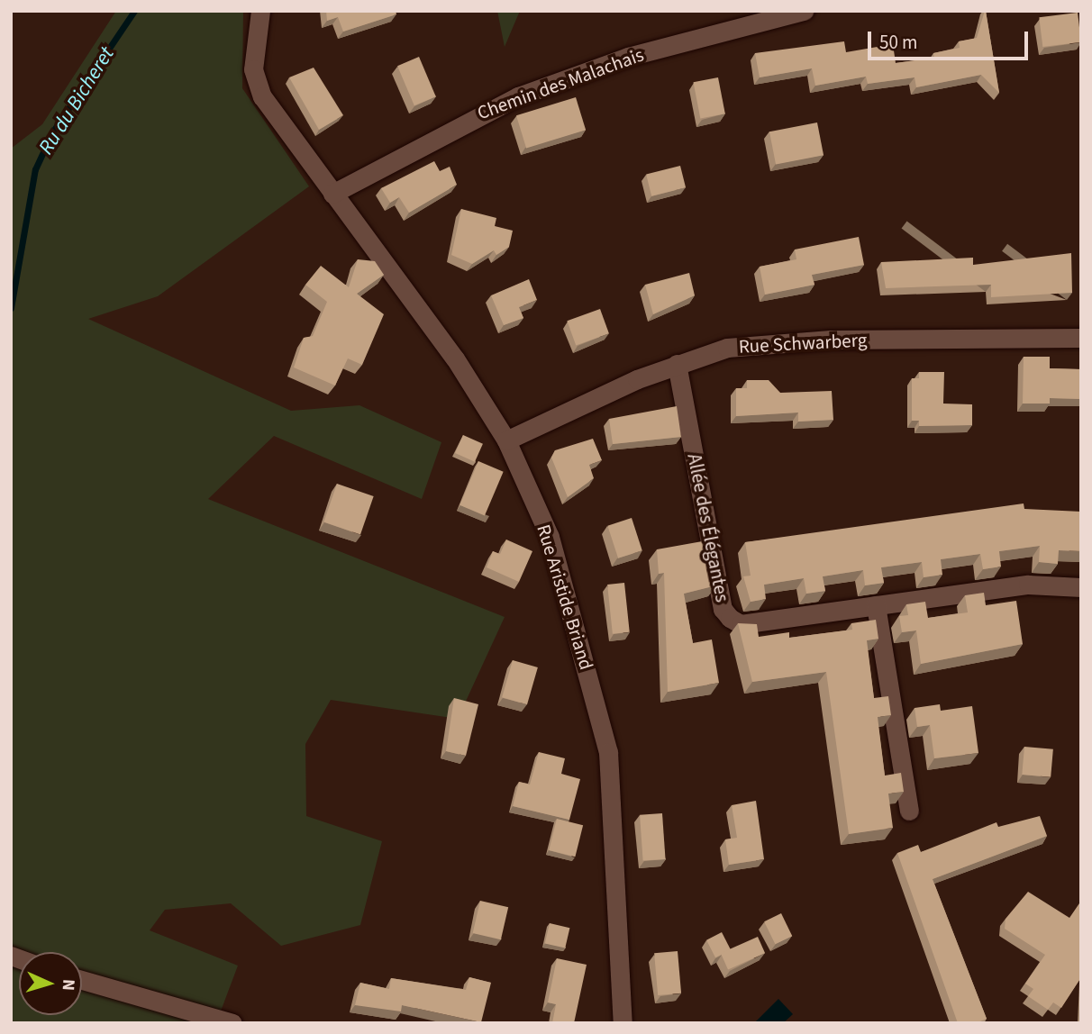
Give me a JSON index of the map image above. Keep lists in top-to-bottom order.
{
  "streets": {
    "street": [
      "Chemin des Malachais",
      "Rue Schwarberg",
      "Allée des Élégantes",
      "Rue Aristide Briand"
    ]
  },
  "crossings": [
    ["Chemin des Malachais", "Rue Aristide Briand"],
    ["Rue Schwarberg", "Allée des Élégantes"],
    ["Rue Schwarberg", "Rue Aristide Briand"]
  ],
  "water": ["Ru du Bicheret"],
  "scale_bar": "50 m",
  "north": "right"
}
